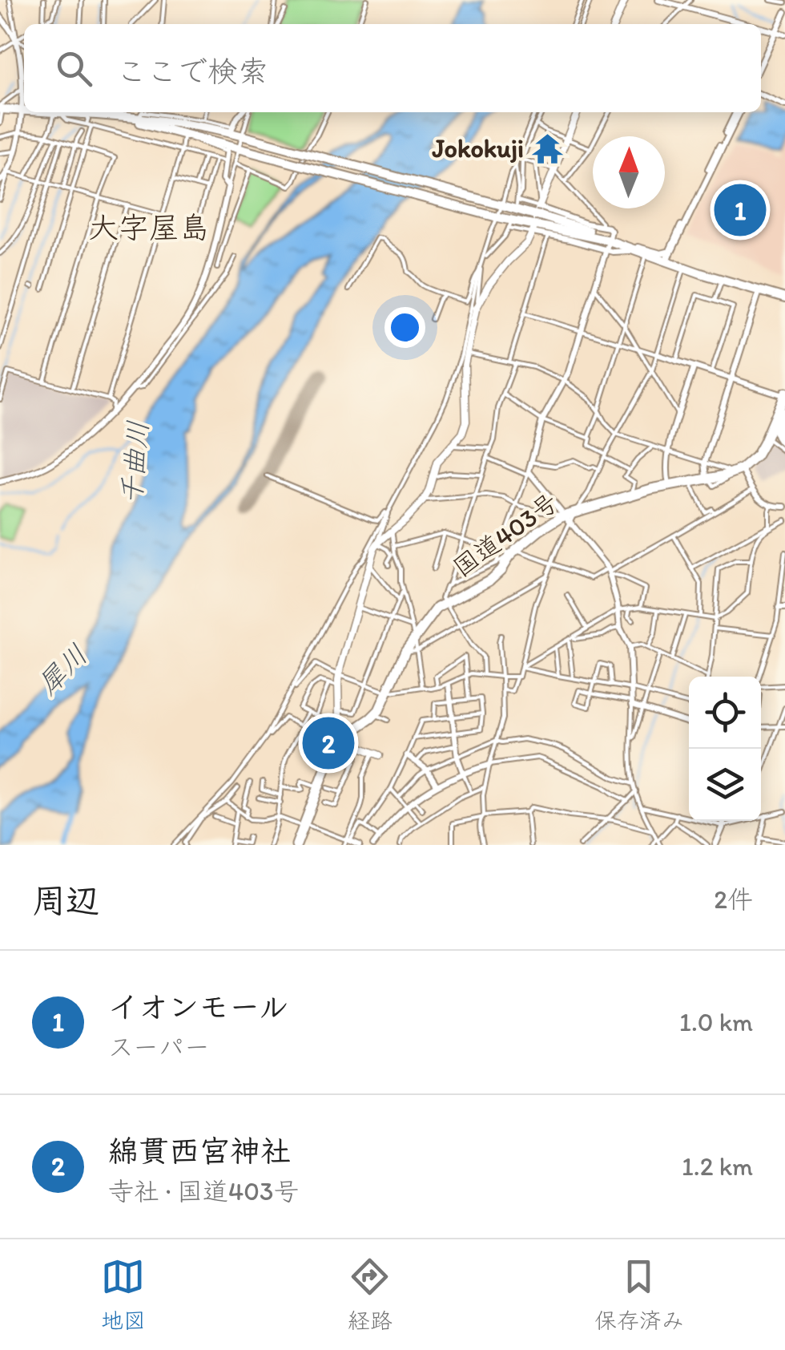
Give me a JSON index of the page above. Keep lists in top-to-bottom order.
{
  "streets": {
    "highway": ["国道403号"]
  },
  "districts": ["大字屋島"],
  "water": ["千曲川", "犀川"],
  "places": {
    "temple": ["Jokokuji"]
  },
  "north": "top",
  "page": {
    "search": "ここで検索",
    "pins": ["1", "2"],
    "heading": ["周辺", "2件"],
    "list": [
      {
        "mark": "1",
        "name": "イオンモール",
        "note": "スーパー",
        "value": "1.0 km"
      },
      {
        "mark": "2",
        "name": "綿貫西宮神社",
        "note": "寺社 · 国道403号",
        "value": "1.2 km"
      }
    ],
    "nav": ["地図", "経路", "保存済み"]
  }
}
